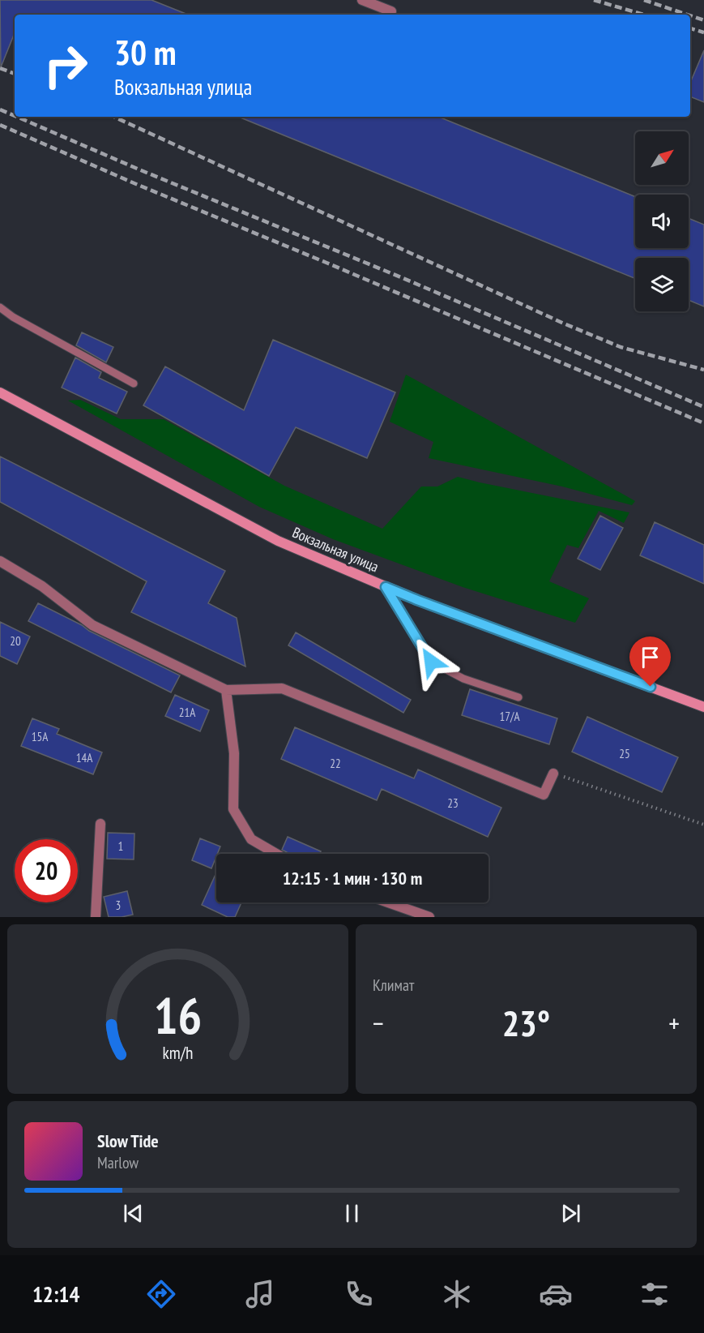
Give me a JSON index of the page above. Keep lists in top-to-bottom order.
{
  "streets": {
    "street": ["Вокзальная улица"]
  },
  "house_numbers": [
    "20",
    "21А",
    "17/А",
    "15А",
    "25",
    "14А",
    "22",
    "23",
    "1",
    "3"
  ],
  "north": "top right",
  "page": {
    "turn": ["30 m", "Вокзальная улица"],
    "limit": "20",
    "trip": "12:15 · 1 мин · 130 m",
    "tile": "Климат",
    "heat": ["−", "23°", "+"],
    "song": ["Slow Tide", "Marlow"],
    "tabs": "12:14",
    "gauge": ["16", "km/h"]
  }
}
